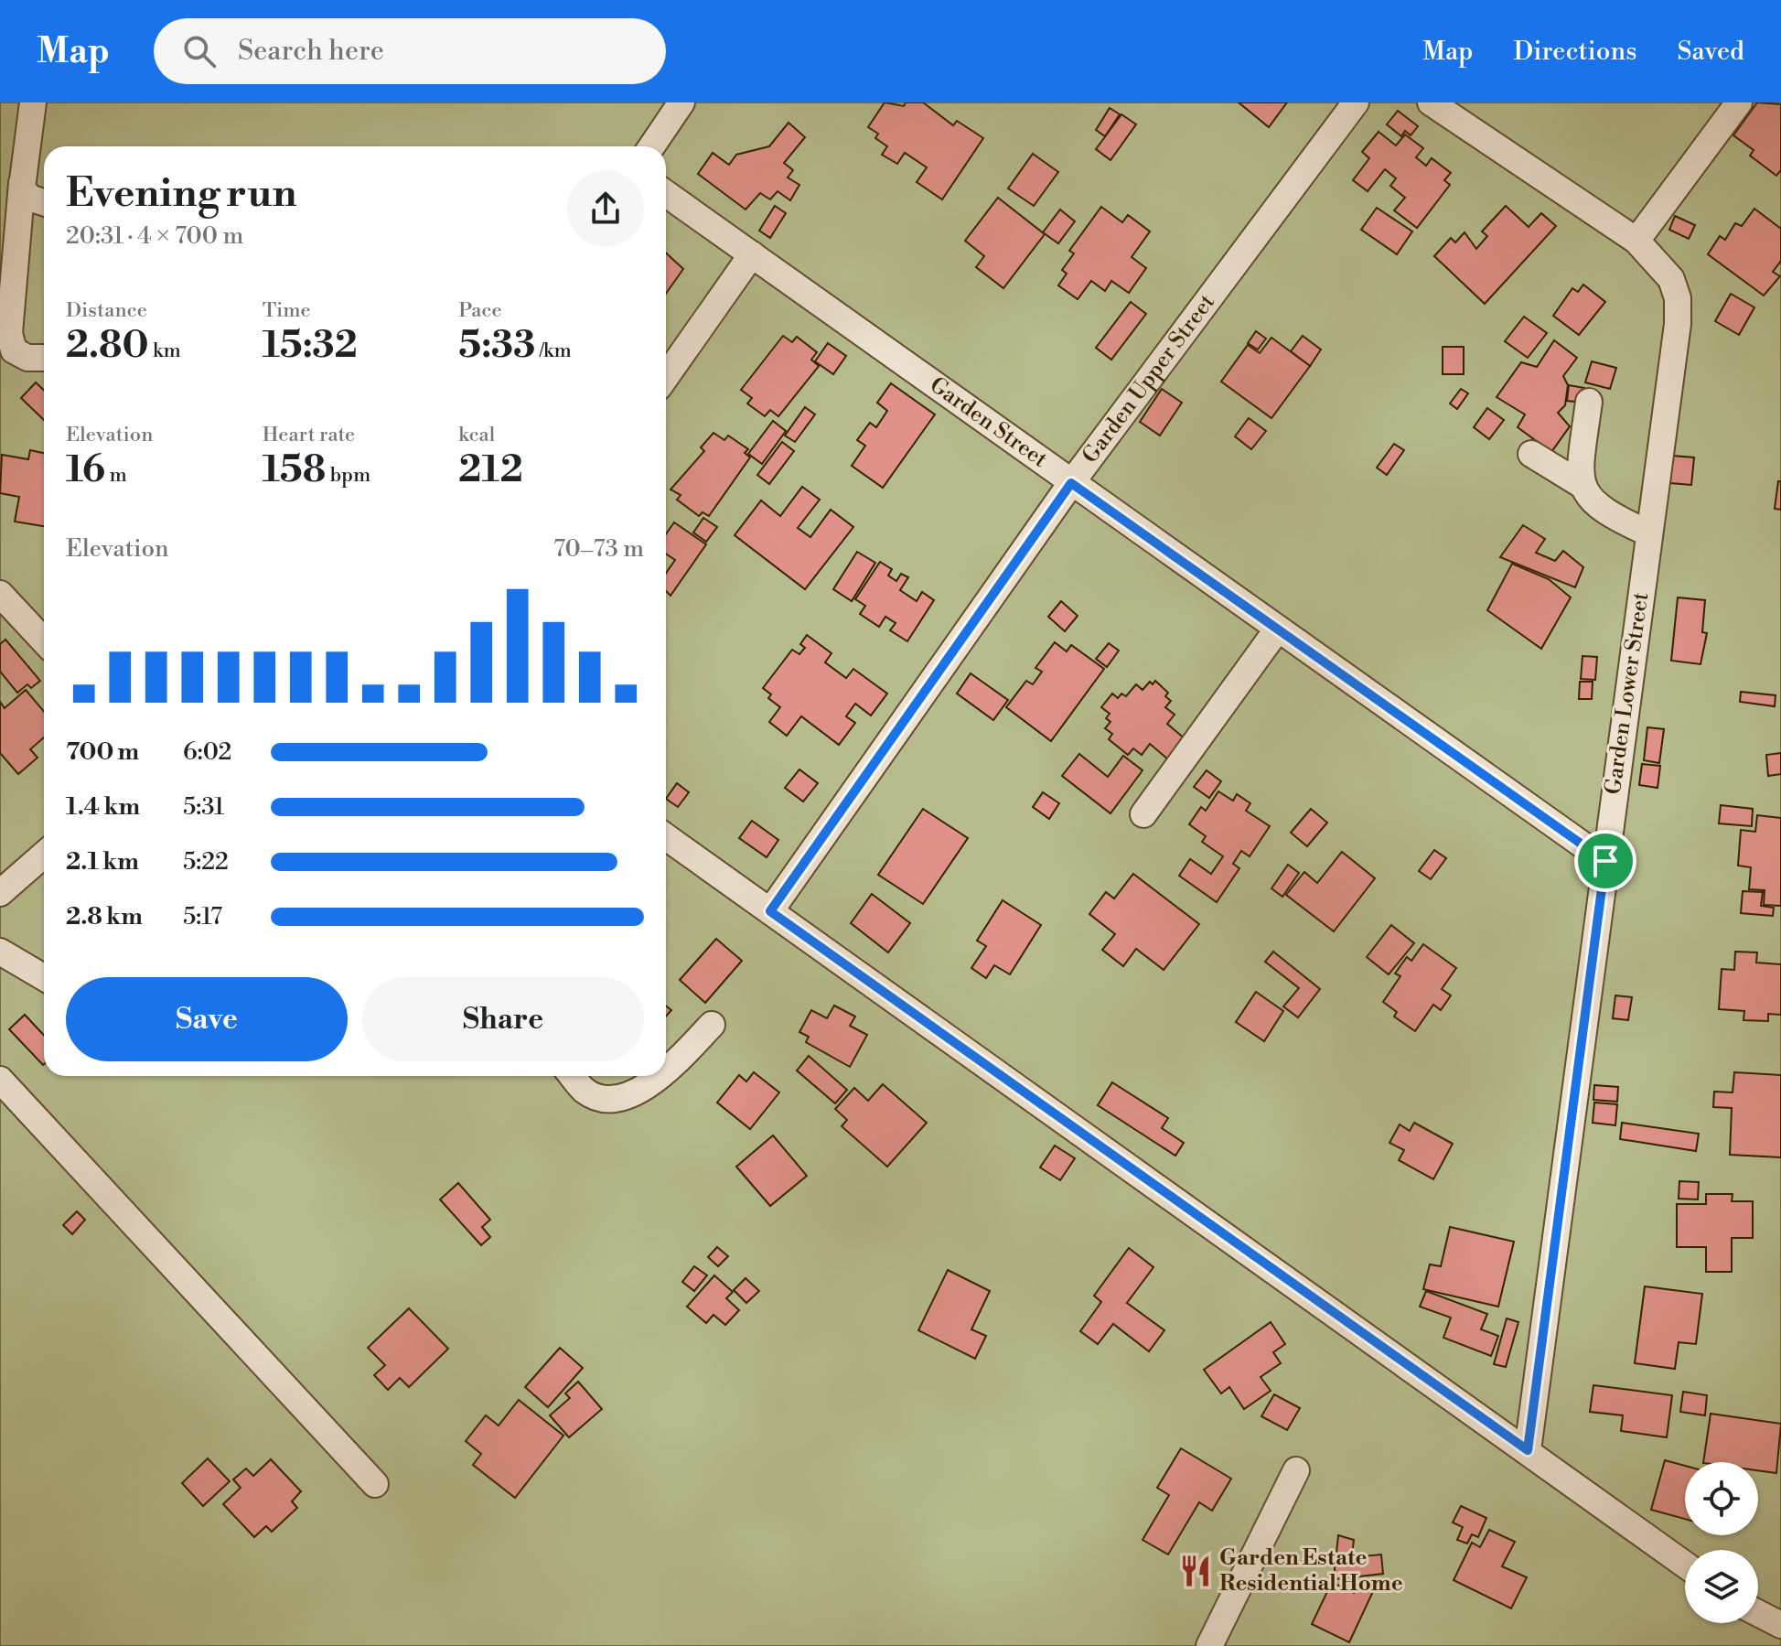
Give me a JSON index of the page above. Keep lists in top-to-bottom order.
{
  "streets": {
    "street": ["Garden Upper Street", "Garden Street", "Garden Lower Street"]
  },
  "crossings": [
    ["Garden Upper Street", "Garden Street"],
    ["Garden Street", "Garden Lower Street"]
  ],
  "places": {
    "restaurant": ["Garden Estate Residential Home"]
  },
  "page": {
    "header": "Map",
    "search": "Search here",
    "nav": ["Map", "Directions", "Saved"],
    "heading": ["Evening run", "20:31 · 4 × 700 m"],
    "stats": [
      ["Distance", "2.80 km"],
      ["Time", "15:32"],
      ["Pace", "5:33 /km"],
      ["Elevation", "16 m"],
      ["Heart rate", "158 bpm"],
      ["kcal", "212"]
    ],
    "chart": ["Elevation", "70–73 m"],
    "list": [
      {
        "name": "700 m",
        "note": "6:02"
      },
      {
        "name": "1.4 km",
        "note": "5:31"
      },
      {
        "name": "2.1 km",
        "note": "5:22"
      },
      {
        "name": "2.8 km",
        "note": "5:17"
      }
    ],
    "buttons": ["Save", "Share"]
  }
}
